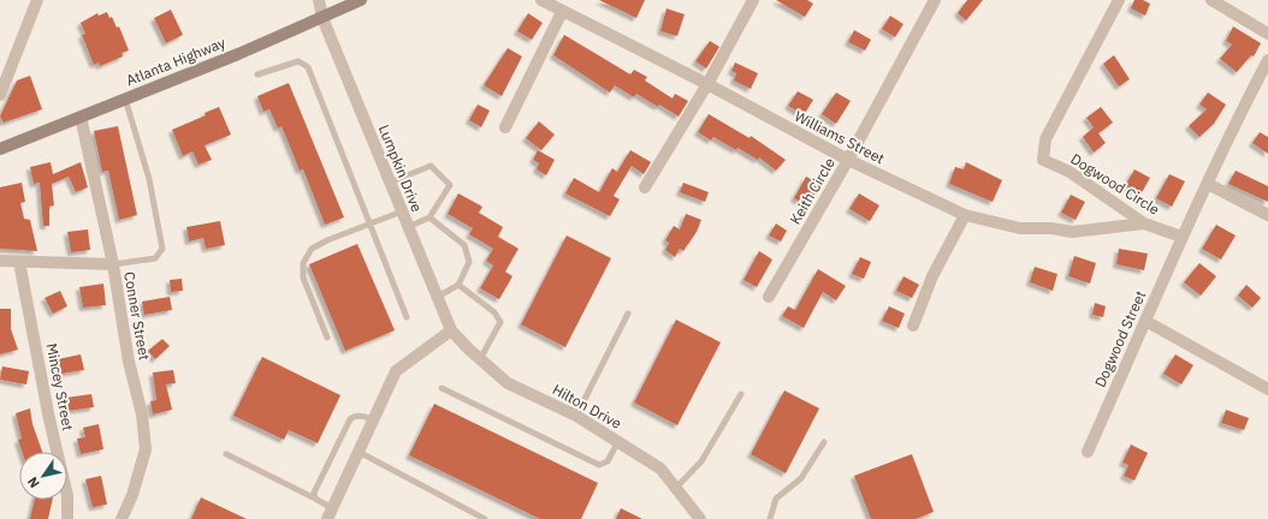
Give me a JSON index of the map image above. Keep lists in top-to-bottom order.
{
  "streets": {
    "main road": ["Atlanta Highway"],
    "street": [
      "Williams Street",
      "Lumpkin Drive",
      "Dogwood Circle",
      "Keith Circle",
      "Conner Street",
      "Dogwood Street",
      "Mincey Street",
      "Hilton Drive"
    ]
  },
  "crossings": [
    ["Atlanta Highway", "Lumpkin Drive"],
    ["Atlanta Highway", "Conner Street"],
    ["Williams Street", "Dogwood Circle"],
    ["Williams Street", "Keith Circle"],
    ["Lumpkin Drive", "Hilton Drive"],
    ["Dogwood Circle", "Dogwood Street"]
  ],
  "north": "bottom left"
}
